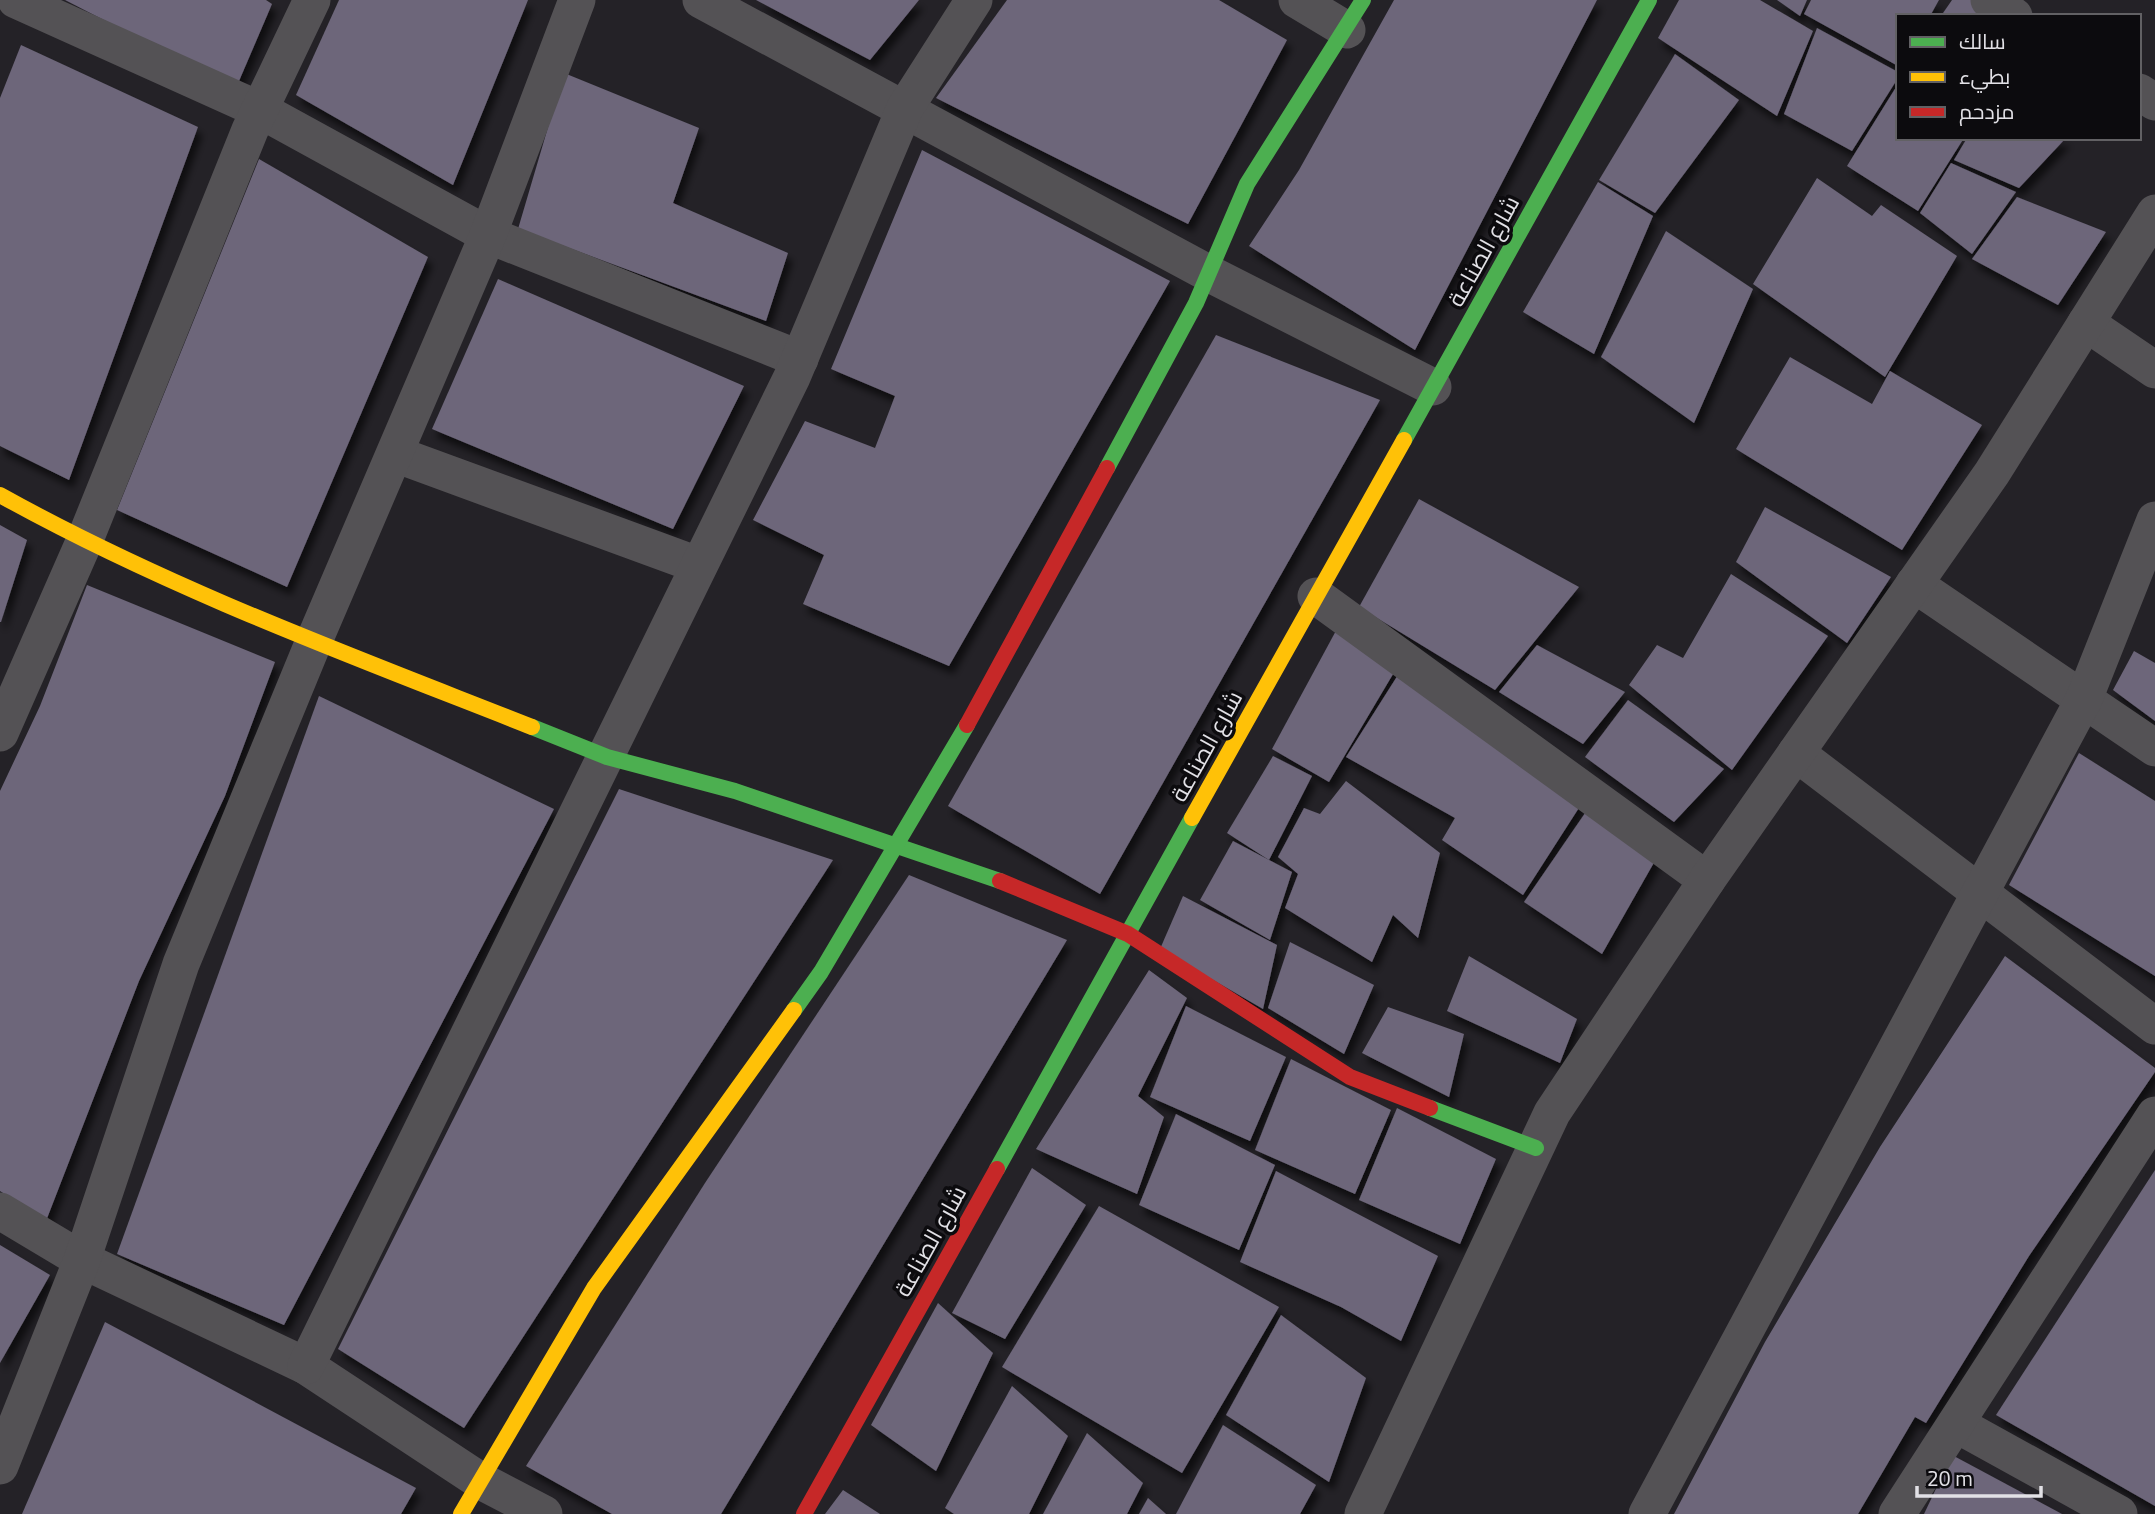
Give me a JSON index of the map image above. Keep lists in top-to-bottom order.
{
  "streets": {
    "street": ["شارع الصناعة"]
  },
  "legend": ["سالك", "بطيء", "مزدحم"],
  "scale_bar": "20 m"
}
